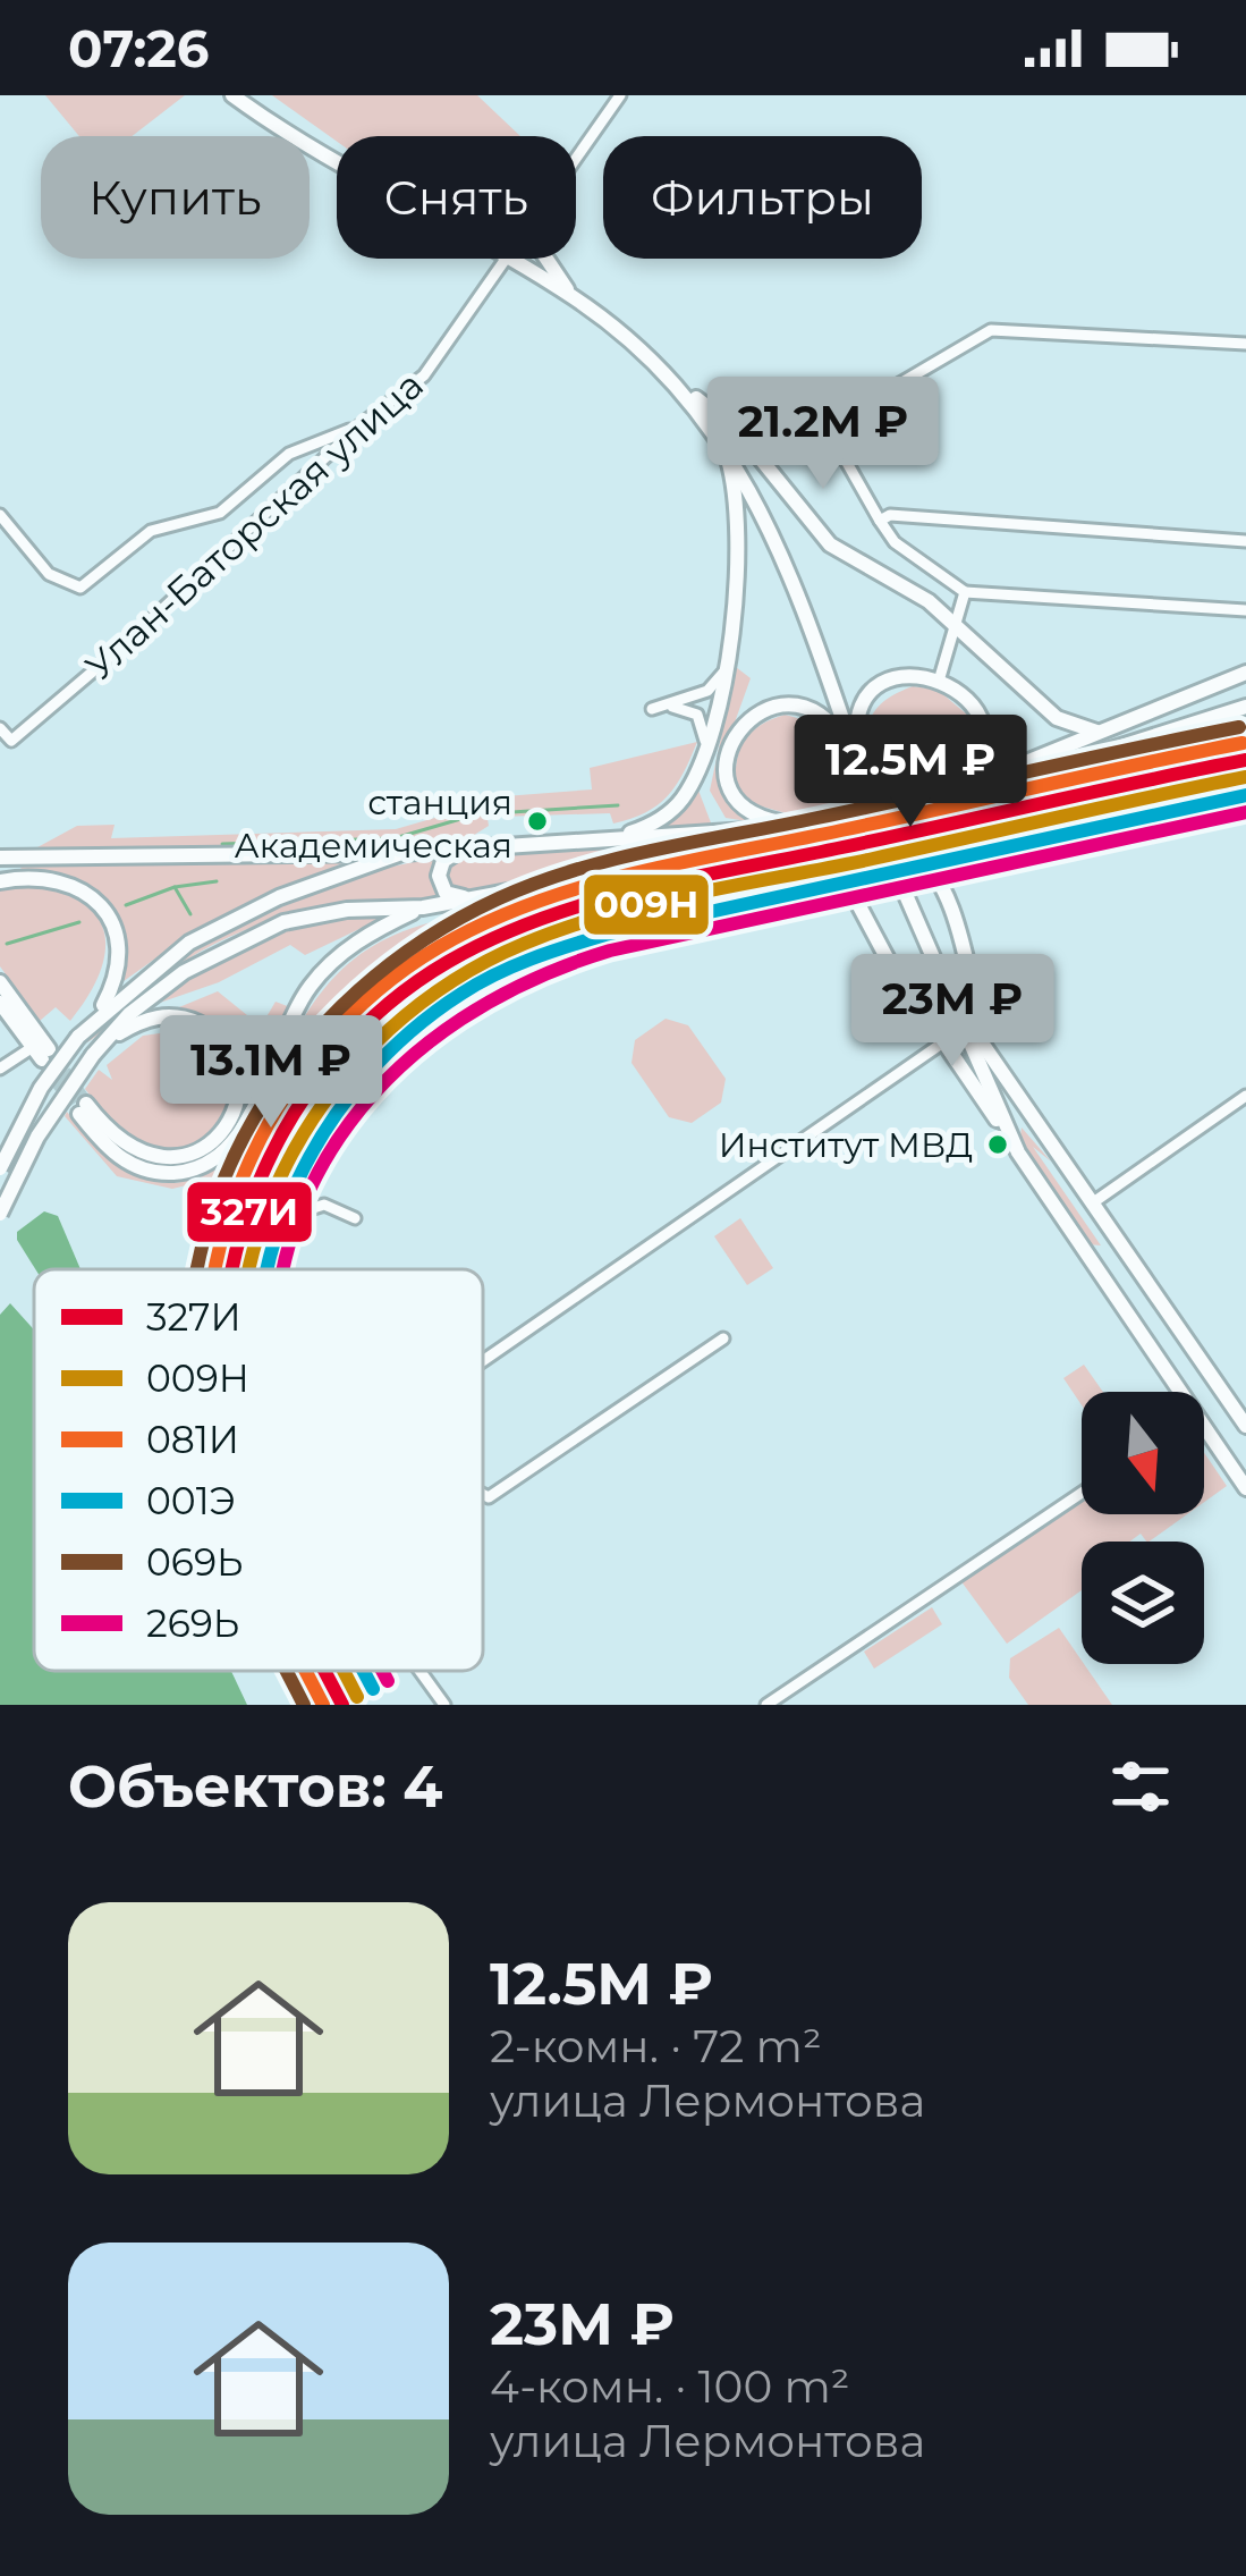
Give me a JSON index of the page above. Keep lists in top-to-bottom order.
{
  "streets": {
    "street": ["Улан-Баторская улица"]
  },
  "places": ["станция Академическая", "Институт МВД"],
  "lines": [
    "transit line 069Ь",
    "transit line 081И",
    "transit line 327И",
    "transit line 009Н",
    "transit line 001Э",
    "transit line 269Ь"
  ],
  "legend": [
    "327И",
    "009Н",
    "081И",
    "001Э",
    "069Ь",
    "269Ь"
  ],
  "north": "bottom",
  "page": {
    "status": "07:26",
    "chip": ["Купить", "Снять", "Фильтры"],
    "price": [
      "21.2M ₽",
      "12.5M ₽",
      "23M ₽",
      "13.1M ₽"
    ],
    "heading": "Объектов: 4",
    "list": [
      {
        "name": "12.5M ₽",
        "note": "2-комн. · 72 m² · улица Лермонтова"
      },
      {
        "name": "23M ₽",
        "note": "4-комн. · 100 m² · улица Лермонтова"
      }
    ]
  }
}
